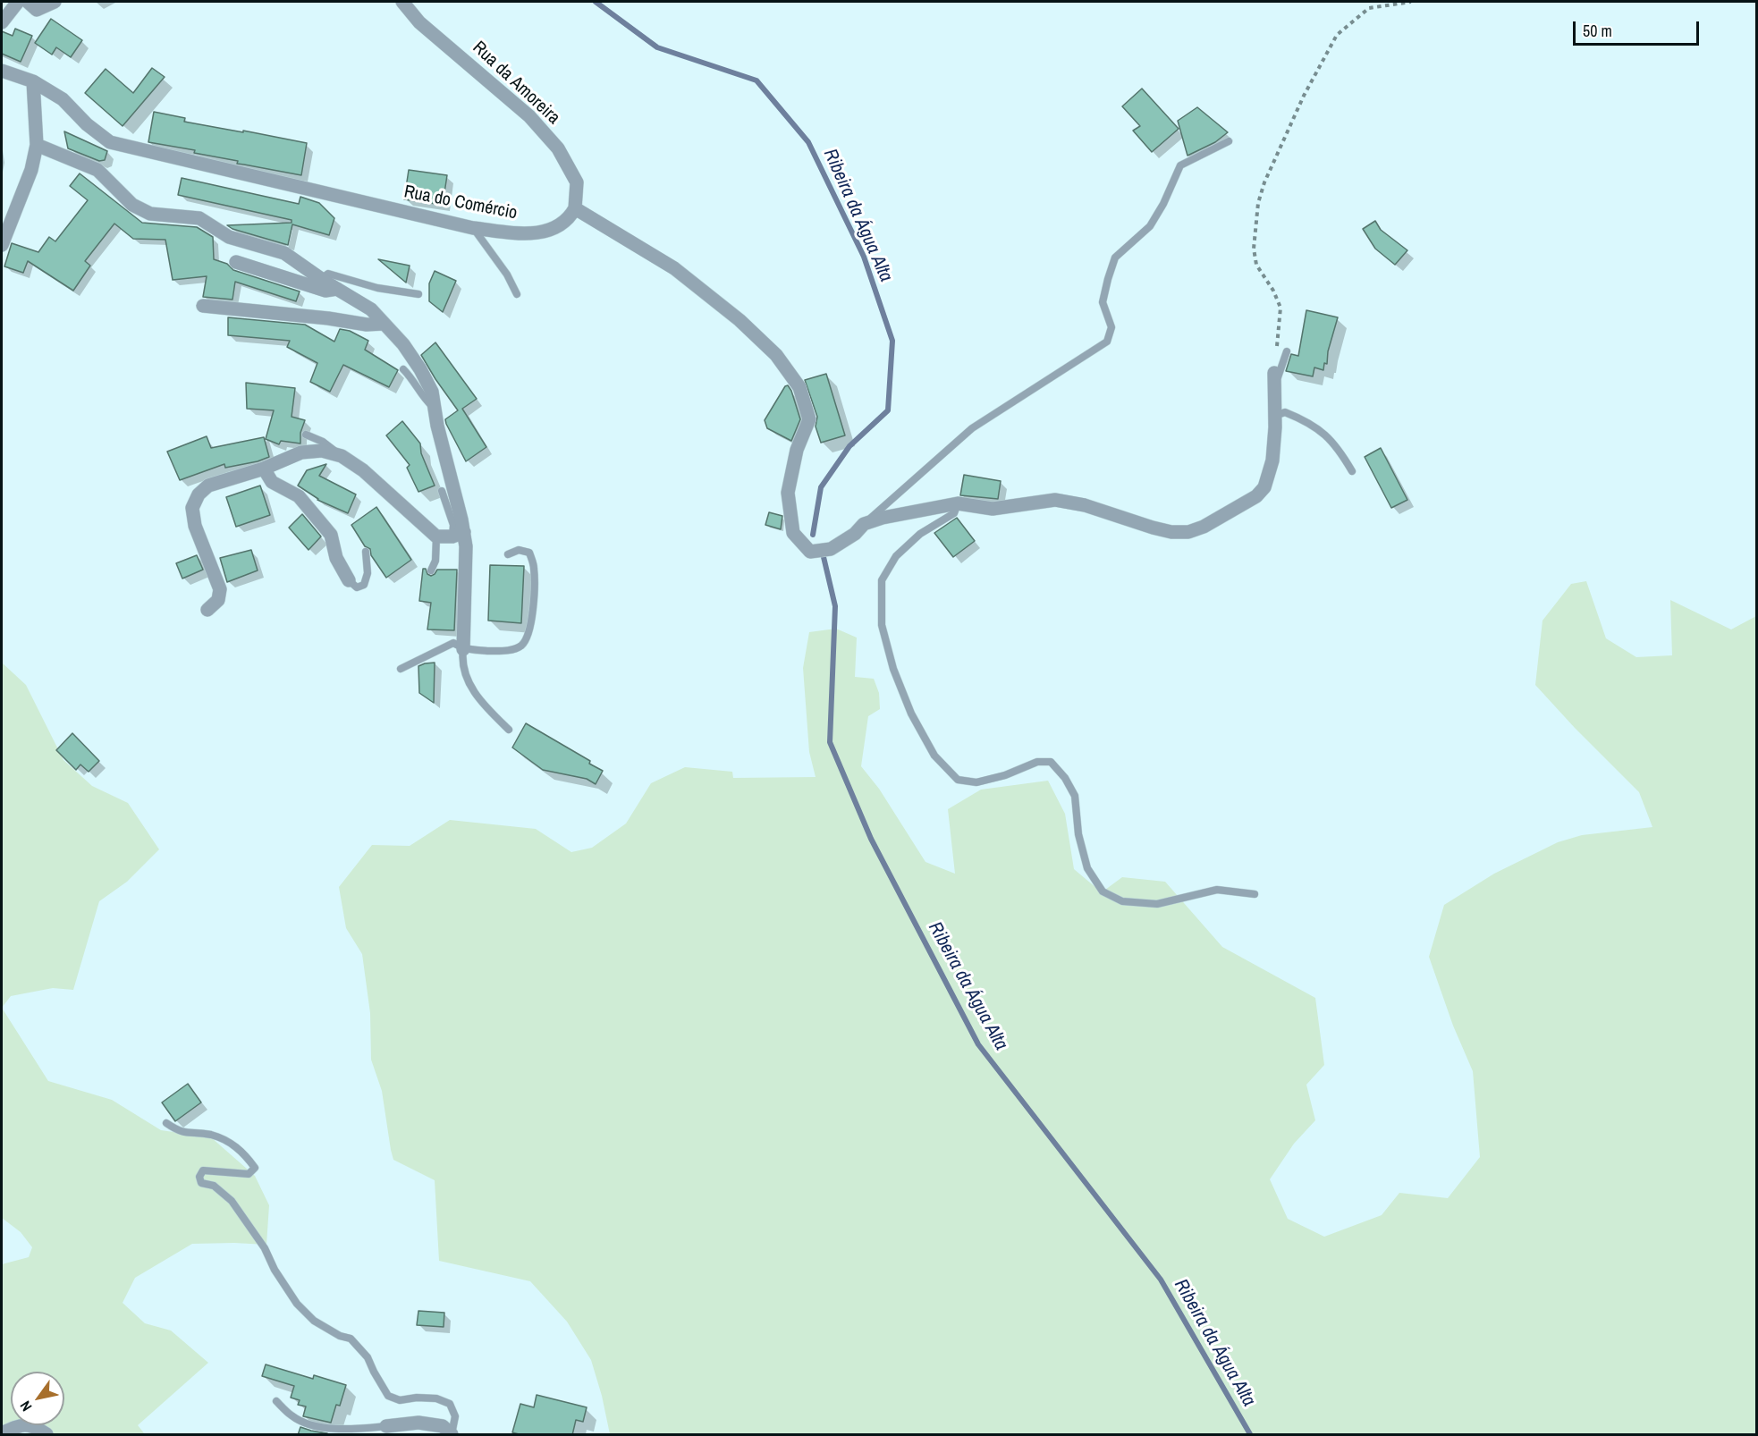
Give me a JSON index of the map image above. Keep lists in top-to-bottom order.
{
  "streets": {
    "street": ["Rua da Amoreira", "Rua do Comércio"]
  },
  "crossings": [
    ["Rua da Amoreira", "Rua do Comércio"]
  ],
  "water": ["Ribeira da Água Alta"],
  "scale_bar": "50 m",
  "north": "bottom left"
}
